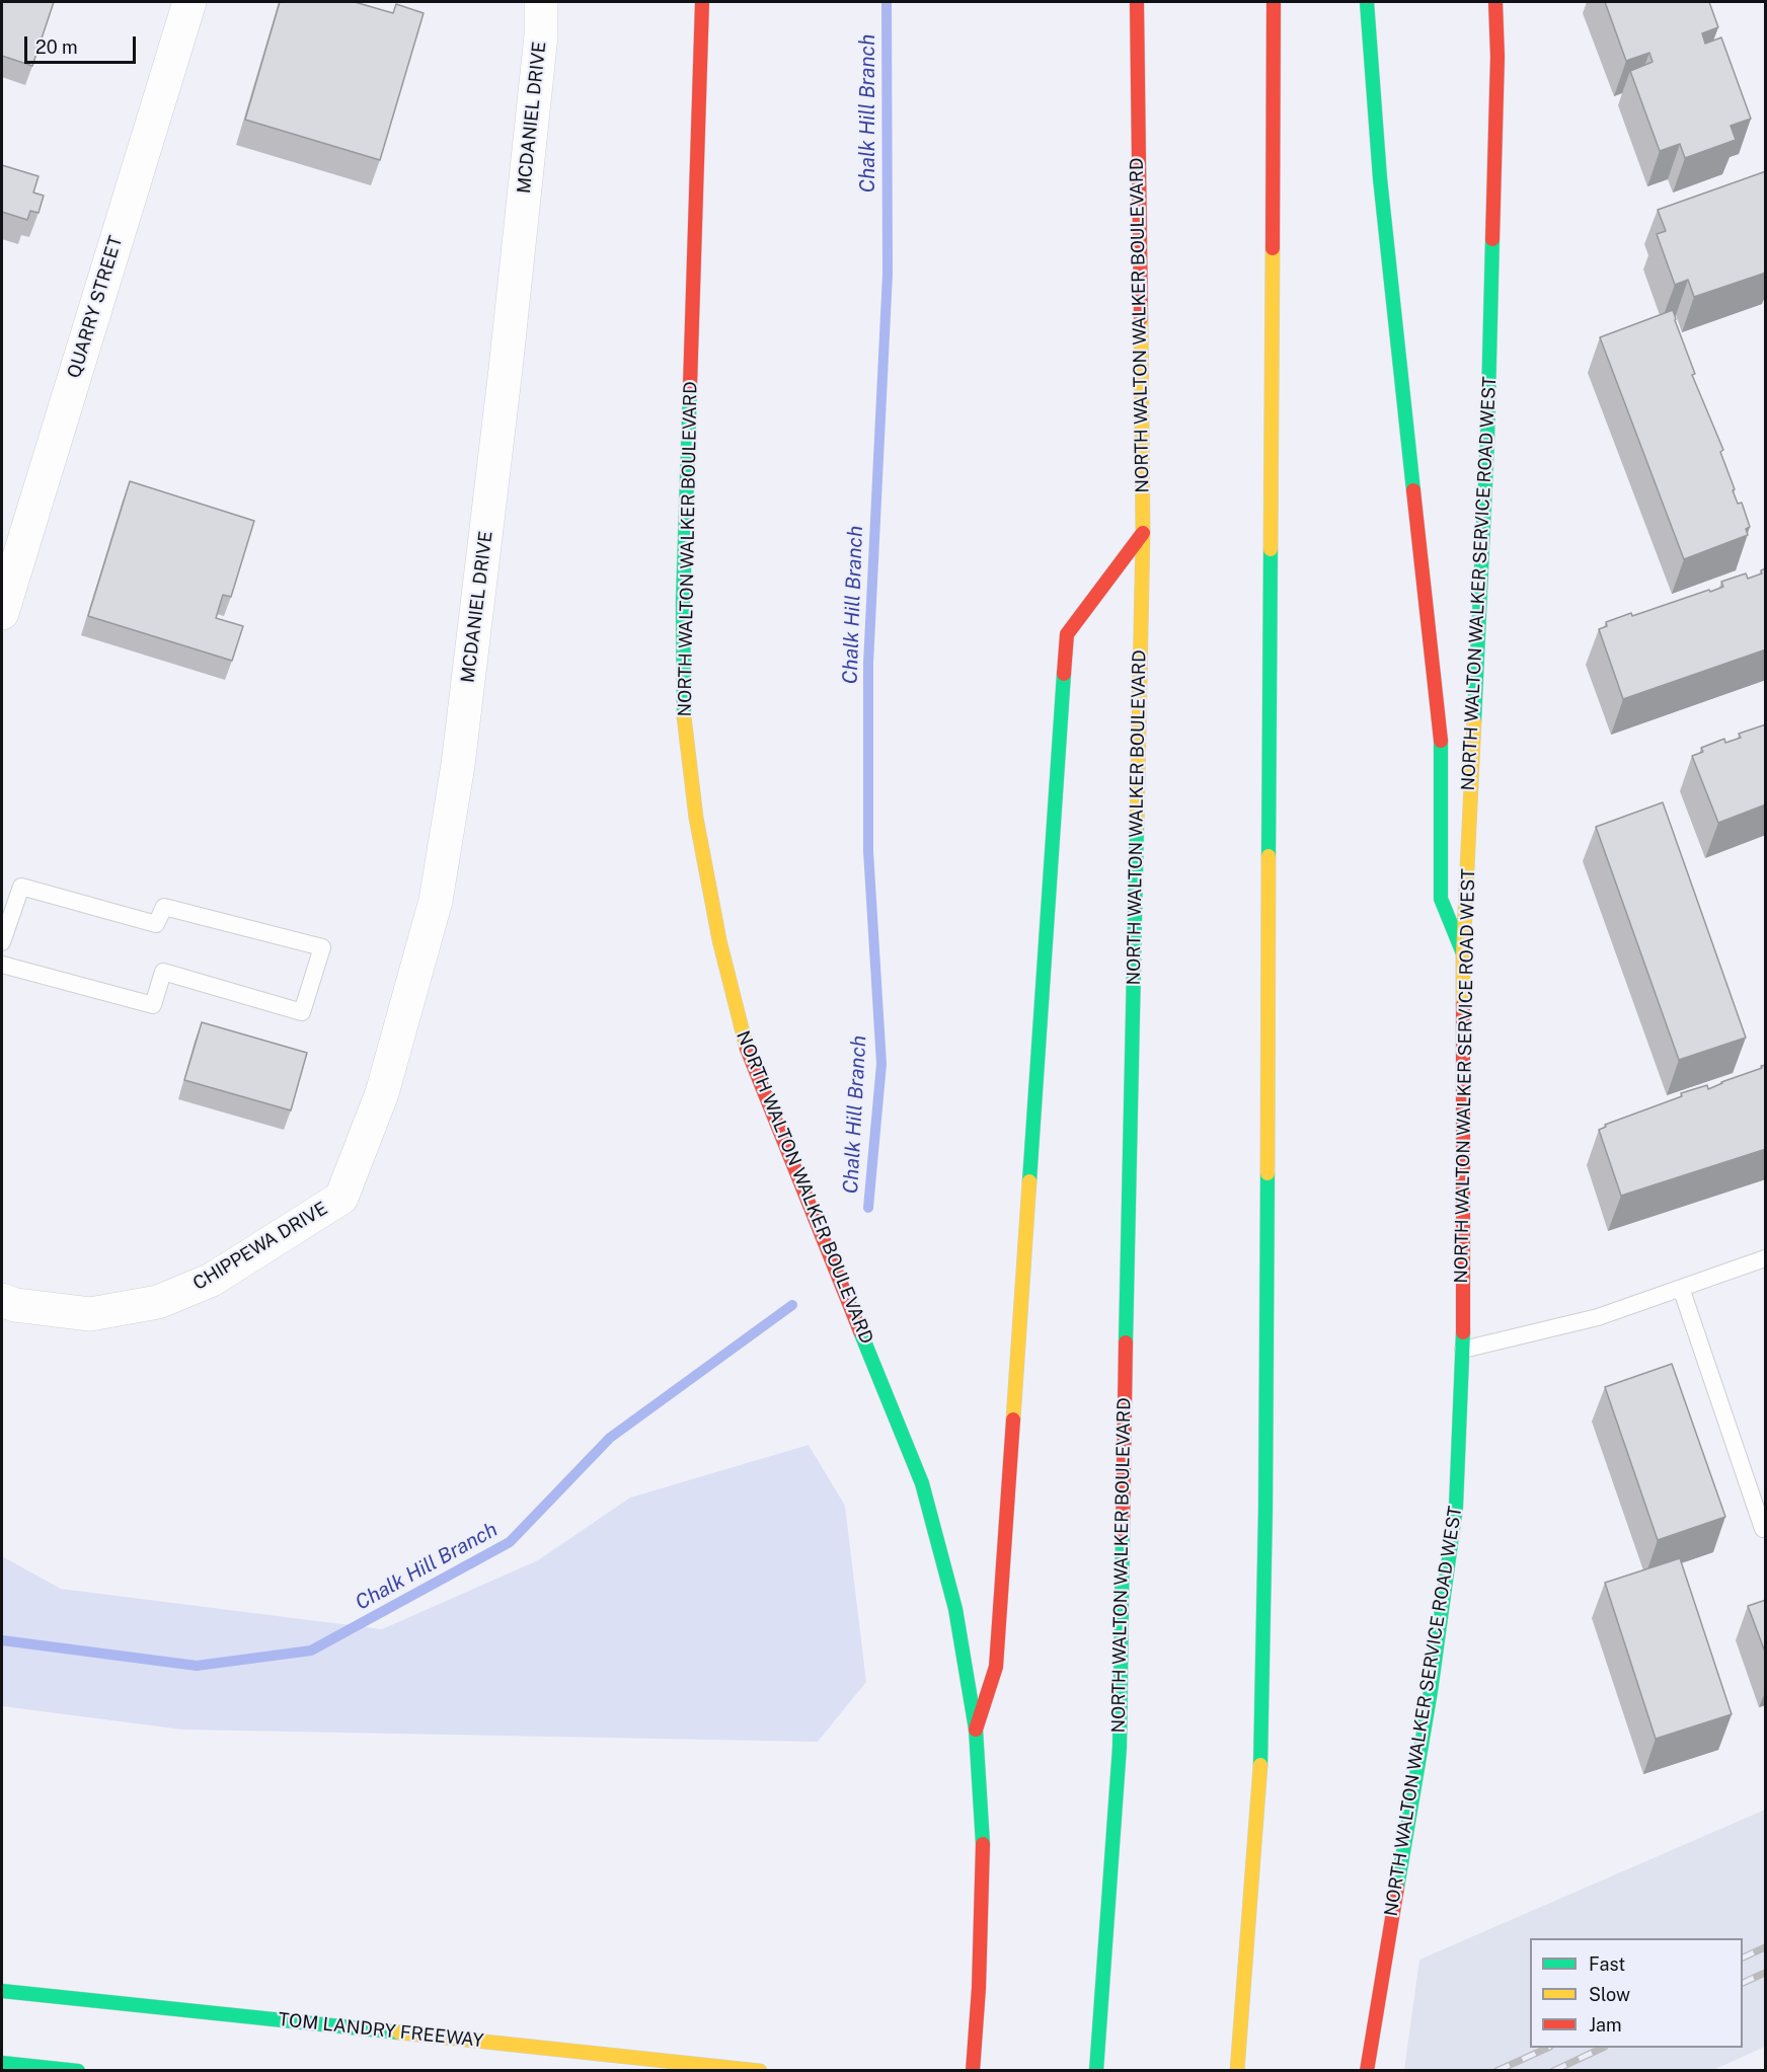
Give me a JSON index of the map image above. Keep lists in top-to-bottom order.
{
  "streets": {
    "main road": ["NORTH WALTON WALKER BOULEVARD", "NORTH WALTON WALKER SERVICE ROAD WEST", "TOM LANDRY FREEWAY"],
    "street": ["MCDANIEL DRIVE", "QUARRY STREET", "CHIPPEWA DRIVE"]
  },
  "crossings": [
    ["MCDANIEL DRIVE", "CHIPPEWA DRIVE"]
  ],
  "water": ["Chalk Hill Branch"],
  "legend": ["Fast", "Slow", "Jam"],
  "scale_bar": "20 m"
}
